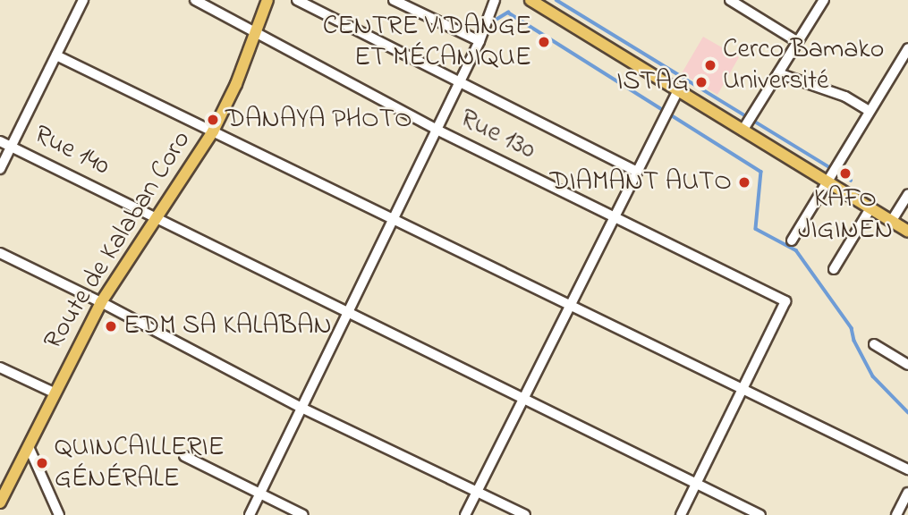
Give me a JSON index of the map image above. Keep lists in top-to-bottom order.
{
  "streets": {
    "main road": ["Route de Kalaban Coro"],
    "street": ["Rue 130", "Rue 140"]
  },
  "crossings": [
    ["Rue 130", "Route de Kalaban Coro"],
    ["Rue 140", "Route de Kalaban Coro"]
  ],
  "places": [
    "CENTRE VIDANGE ET MÉCANIQUE",
    "Cerco Bamako Université",
    "ISTAG",
    "DANAYA PHOTO",
    "KAFO JIGINEN",
    "DIAMANT AUTO",
    "EDM SA KALABAN",
    "QUINCAILLERIE GÉNÉRALE"
  ]
}
